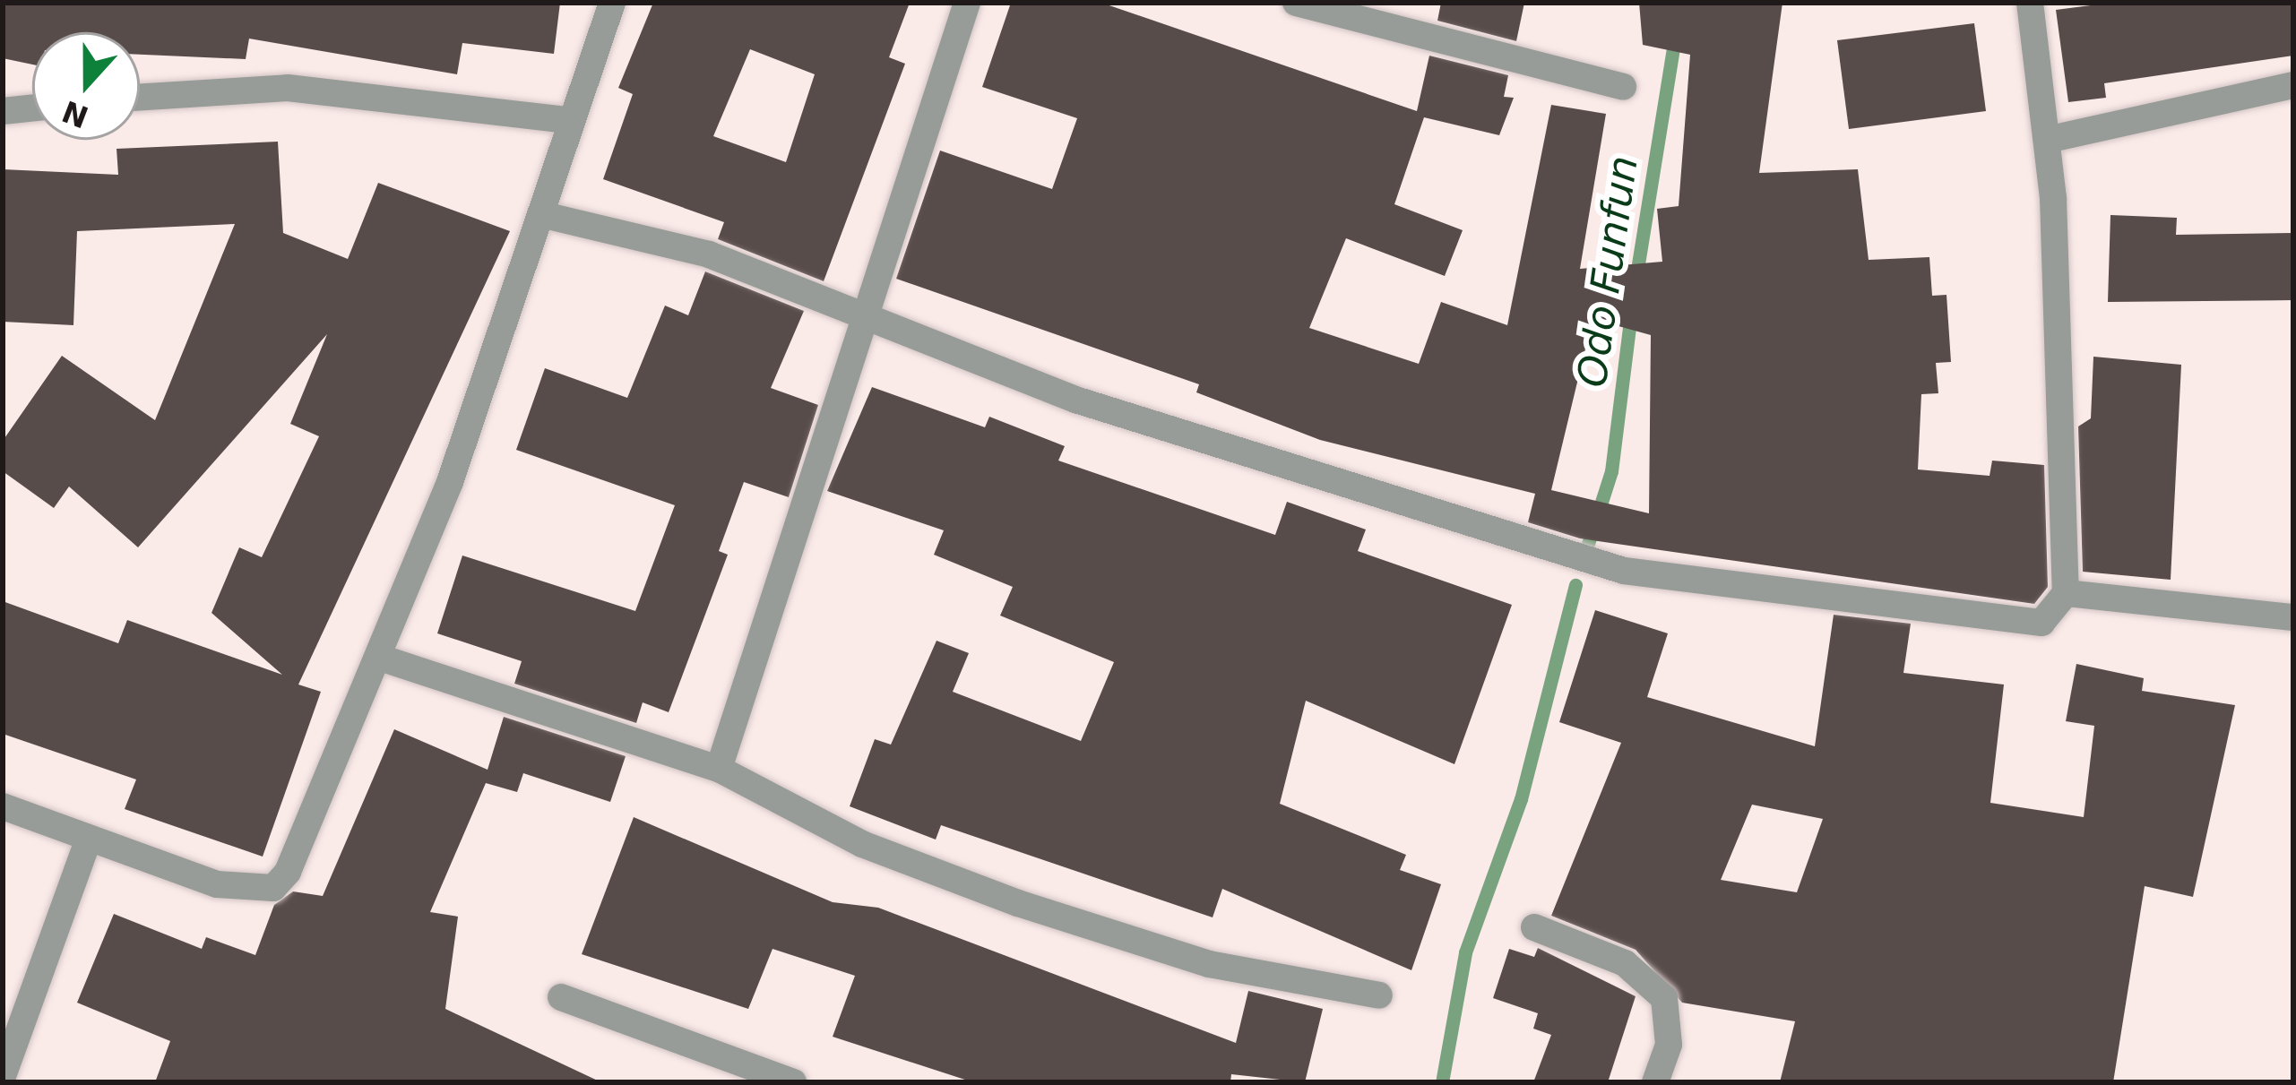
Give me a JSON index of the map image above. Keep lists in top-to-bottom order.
{
  "water": ["Odo Funfun"],
  "north": "bottom"
}
